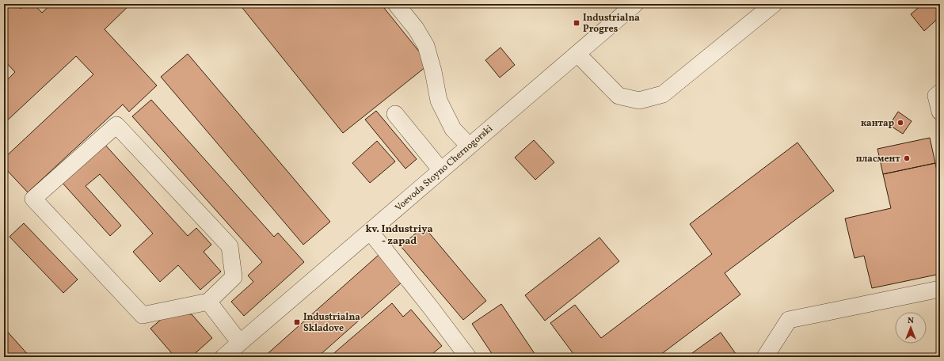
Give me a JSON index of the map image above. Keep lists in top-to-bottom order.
{
  "streets": {
    "street": ["Voevoda Stoyno Chernogorski"]
  },
  "districts": ["kv. Industriya - zapad"],
  "places": {
    "transit": ["Industrialna Progres", "Industrialna Skladove"],
    "other": ["кантар", "пласмент"]
  },
  "north": "top"
}
